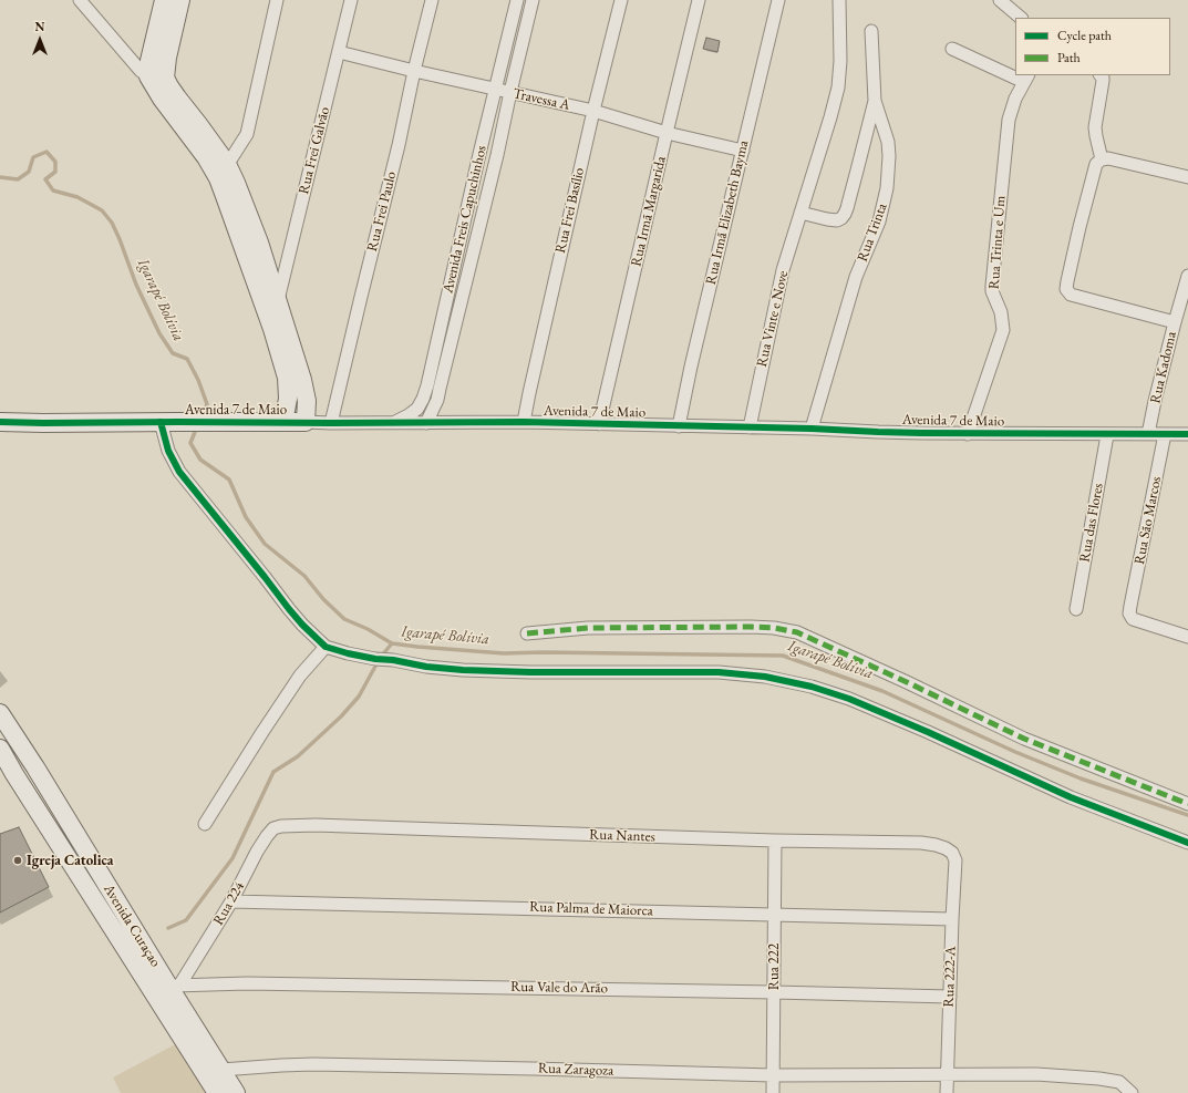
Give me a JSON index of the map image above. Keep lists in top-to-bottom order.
{
  "streets": {
    "street": [
      "Travessa A",
      "Rua Frei Galvão",
      "Rua Frei Basílio",
      "Rua Frei Paulo",
      "Rua Irmã Margarida",
      "Rua Irmã Elizabeth Bayma",
      "Avenida Freis Capuchinhos",
      "Rua Trinta",
      "Rua Trinta e Um",
      "Rua Vinte e Nove",
      "Rua Kadoma",
      "Avenida 7 de Maio",
      "Rua São Marcos",
      "Rua das Flores",
      "Rua Nantes",
      "Rua 224",
      "Rua Palma de Maiorca",
      "Avenida Curaçao",
      "Rua 222",
      "Rua 222-A",
      "Rua Vale do Arão",
      "Rua Zaragoza"
    ]
  },
  "crossings": [
    ["Travessa A", "Rua Frei Galvão"],
    ["Travessa A", "Rua Frei Basílio"],
    ["Travessa A", "Rua Frei Paulo"],
    ["Travessa A", "Rua Irmã Margarida"],
    ["Travessa A", "Rua Irmã Elizabeth Bayma"],
    ["Travessa A", "Avenida Freis Capuchinhos"],
    ["Rua Frei Basílio", "Avenida 7 de Maio"],
    ["Rua Frei Paulo", "Avenida 7 de Maio"],
    ["Rua Irmã Margarida", "Avenida 7 de Maio"],
    ["Rua Irmã Elizabeth Bayma", "Avenida 7 de Maio"],
    ["Avenida Freis Capuchinhos", "Avenida 7 de Maio"],
    ["Rua Trinta", "Avenida 7 de Maio"],
    ["Rua Trinta e Um", "Avenida 7 de Maio"],
    ["Rua Vinte e Nove", "Avenida 7 de Maio"],
    ["Rua Kadoma", "Avenida 7 de Maio"],
    ["Avenida 7 de Maio", "Rua São Marcos"],
    ["Avenida 7 de Maio", "Rua das Flores"],
    ["Rua Nantes", "Rua 224"],
    ["Rua Nantes", "Rua 222"],
    ["Rua Nantes", "Rua 222-A"],
    ["Rua 224", "Rua Palma de Maiorca"],
    ["Rua 224", "Avenida Curaçao"],
    ["Rua 224", "Rua Vale do Arão"],
    ["Rua Palma de Maiorca", "Rua 222"],
    ["Rua Palma de Maiorca", "Rua 222-A"],
    ["Avenida Curaçao", "Rua Vale do Arão"],
    ["Avenida Curaçao", "Rua Zaragoza"],
    ["Rua 222", "Rua Vale do Arão"],
    ["Rua 222", "Rua Zaragoza"],
    ["Rua 222-A", "Rua Vale do Arão"],
    ["Rua 222-A", "Rua Zaragoza"]
  ],
  "water": ["Igarapé Bolívia"],
  "places": ["Igreja Catolica"],
  "legend": ["Cycle path", "Path"],
  "north": "top"
}
